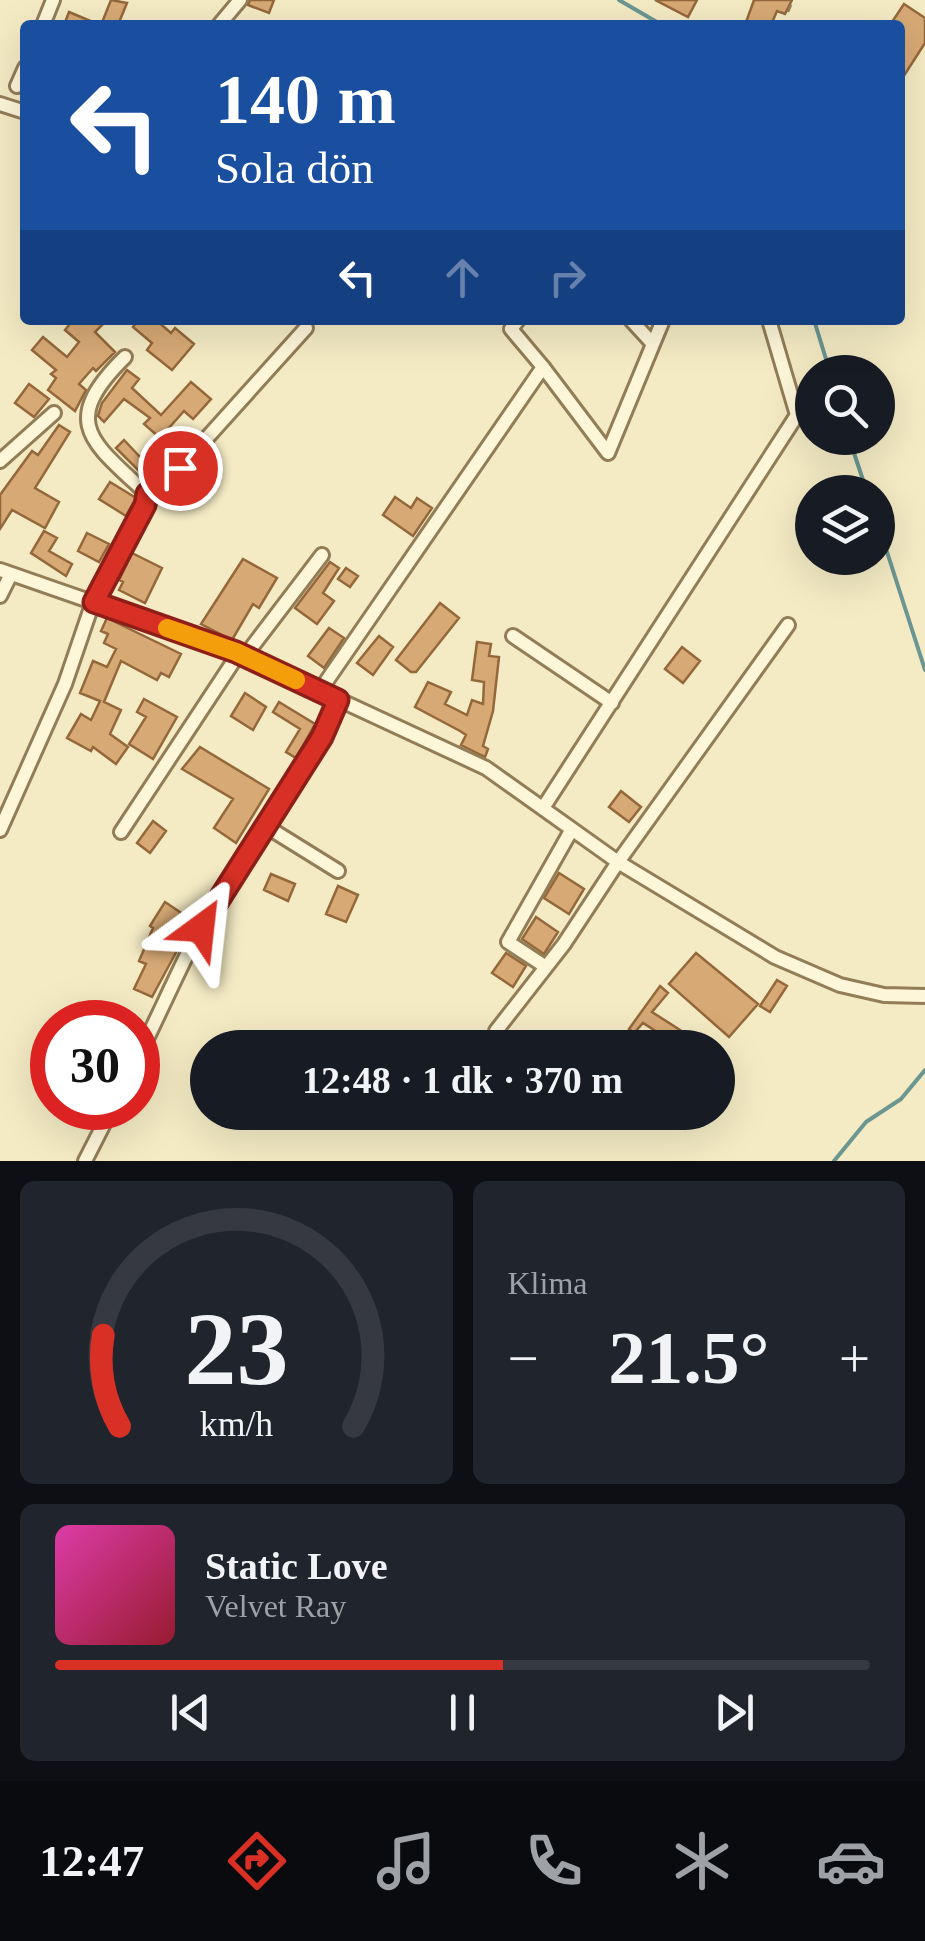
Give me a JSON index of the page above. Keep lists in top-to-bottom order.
{
  "page": {
    "turn": ["140 m", "Sola dön"],
    "limit": "30",
    "trip": "12:48 · 1 dk · 370 m",
    "tile": "Klima",
    "heat": ["−", "21.5°", "+"],
    "song": ["Static Love", "Velvet Ray"],
    "tabs": "12:47",
    "gauge": ["23", "km/h"]
  }
}
